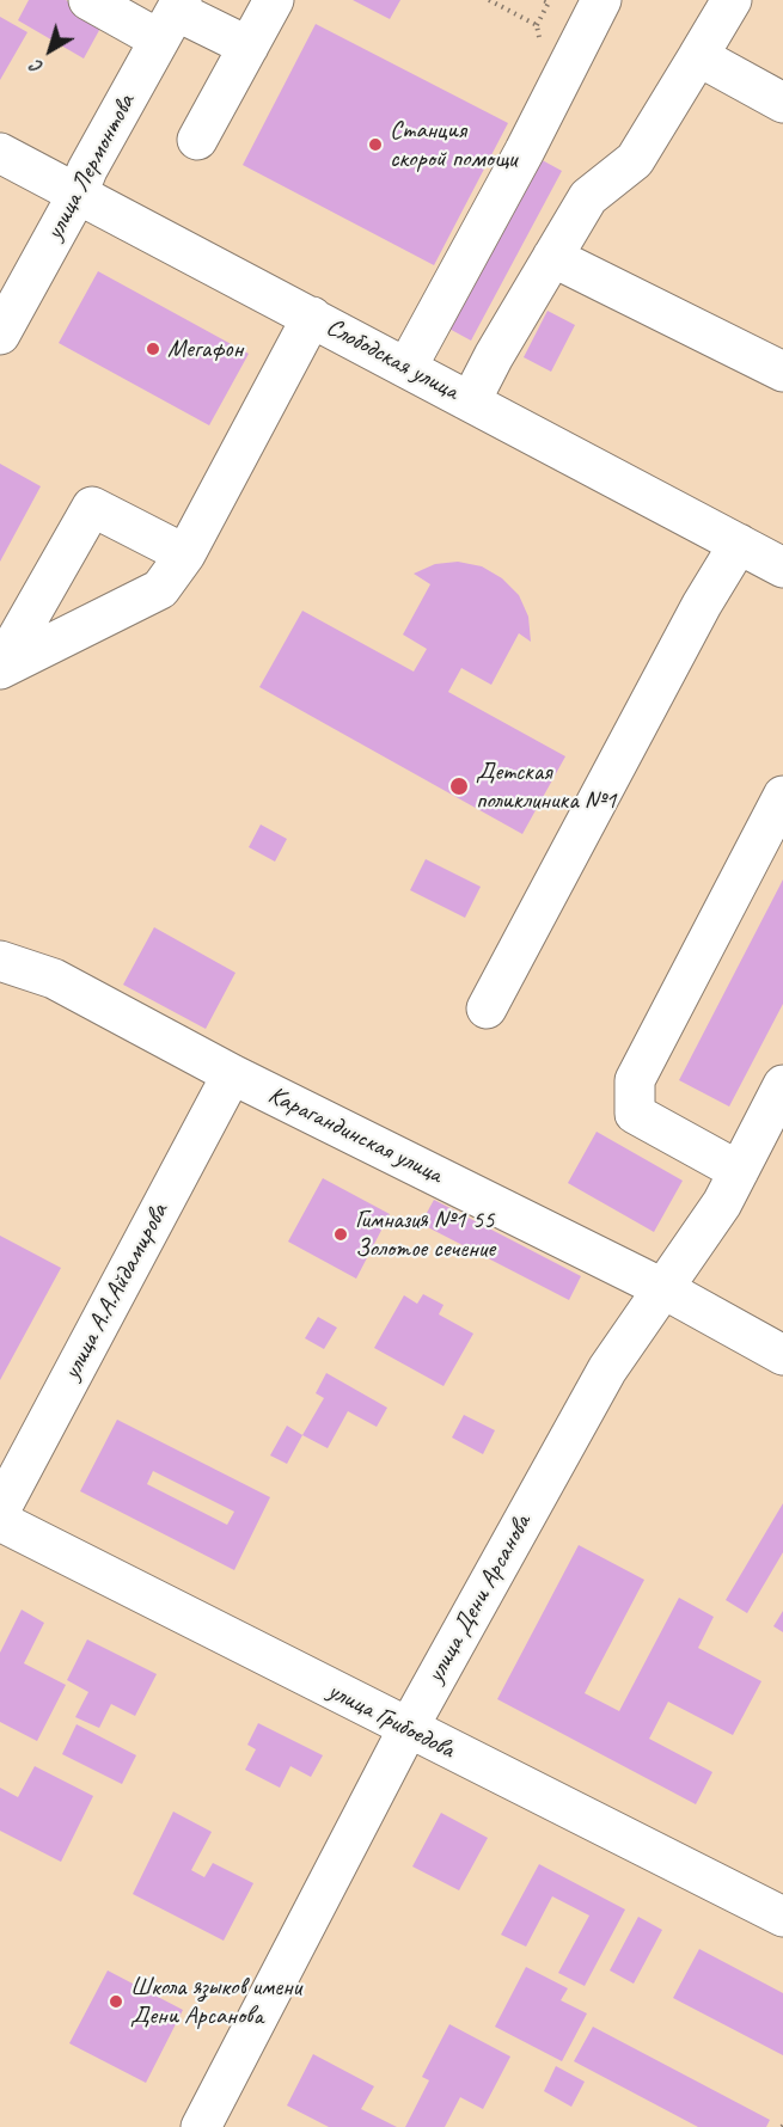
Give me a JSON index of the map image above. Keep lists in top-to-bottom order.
{
  "streets": {
    "street": [
      "улица Лермонтова",
      "Слободская улица",
      "Карагандинская улица",
      "улица А.А.Айдамирова",
      "улица Дени Арсанова",
      "улица Грибоедова"
    ]
  },
  "crossings": [
    ["улица Лермонтова", "Слободская улица"],
    ["Карагандинская улица", "улица А.А.Айдамирова"],
    ["Карагандинская улица", "улица Дени Арсанова"],
    ["улица Дени Арсанова", "улица Грибоедова"]
  ],
  "places": [
    "Станция скорой помощи",
    "Мегафон",
    "Детская поликлиника №1",
    "Гимназия №1 55 Золотое сечение",
    "Школа языков имени Дени Арсанова"
  ],
  "north": "bottom left"
}
